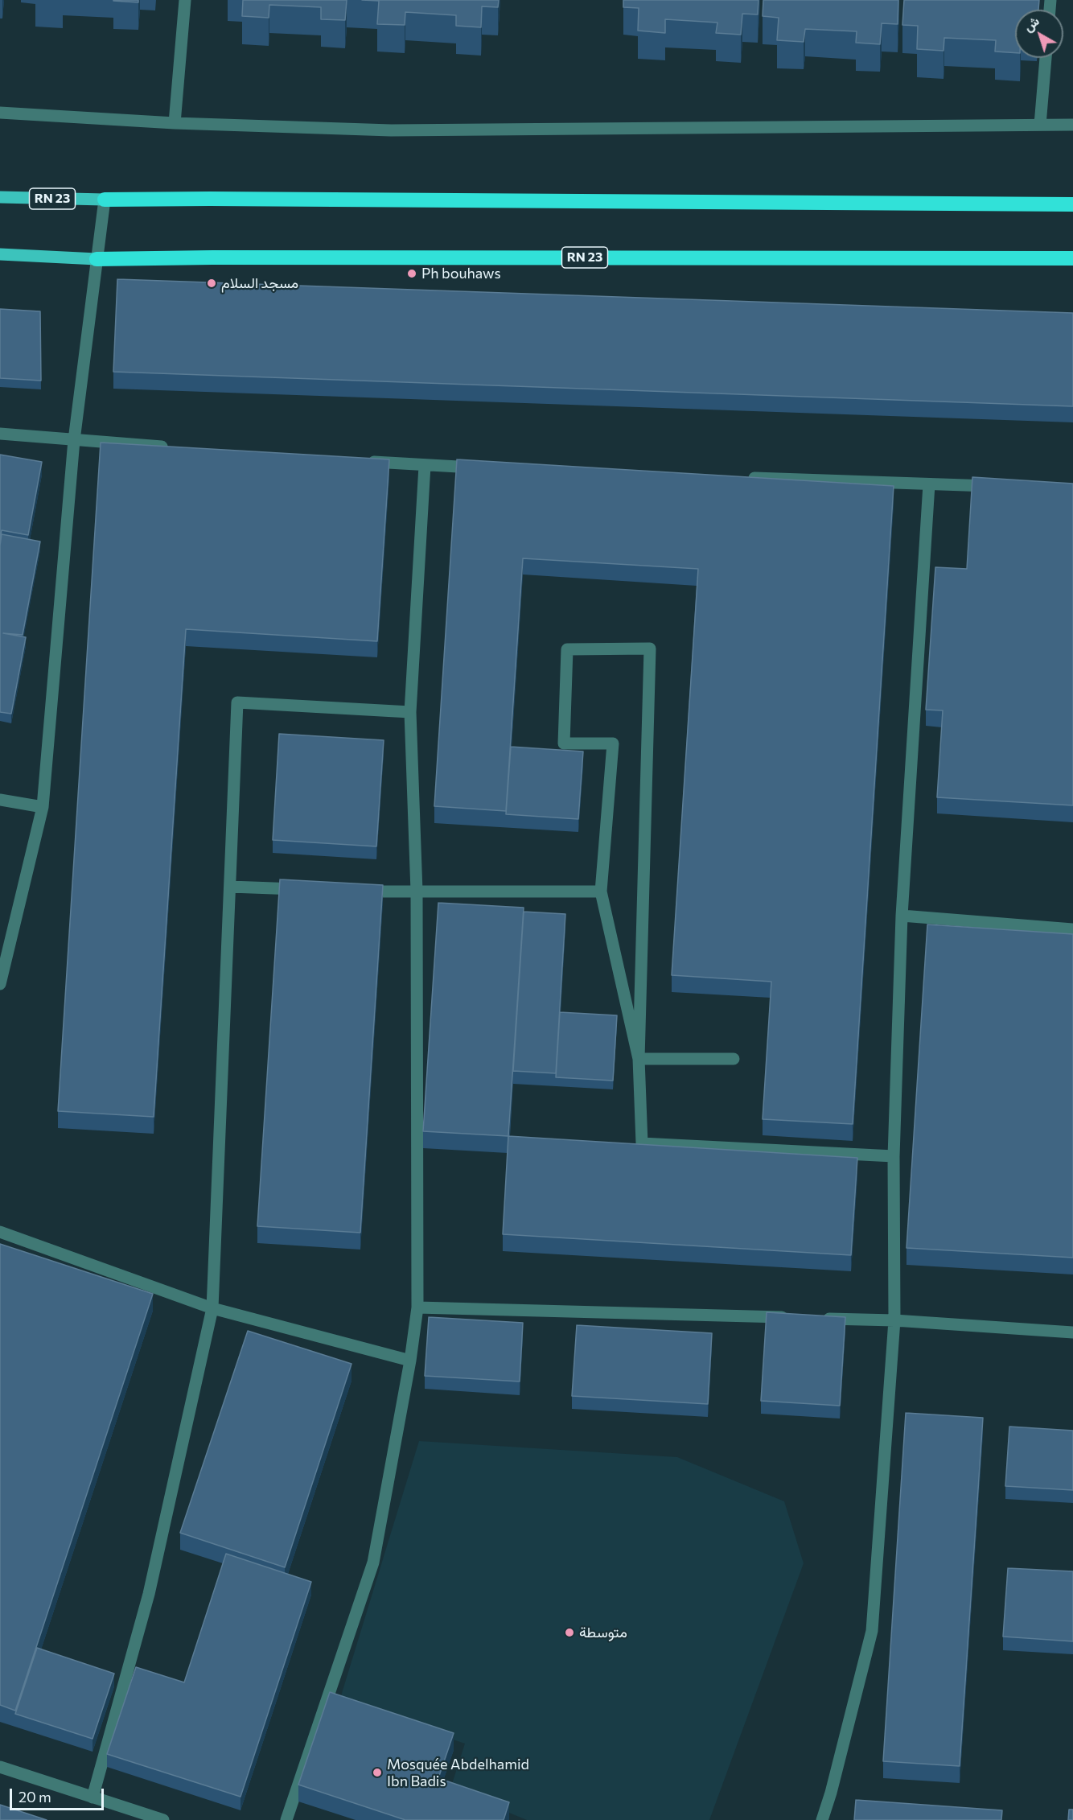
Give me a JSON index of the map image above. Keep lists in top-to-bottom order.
{
  "streets": {
    "highway": ["RN 23"]
  },
  "places": [
    "Ph bouhaws",
    "مسجد السلام",
    "متوسطة",
    "Mosquée Abdelhamid Ibn Badis"
  ],
  "scale_bar": "20 m",
  "north": "top left"
}
